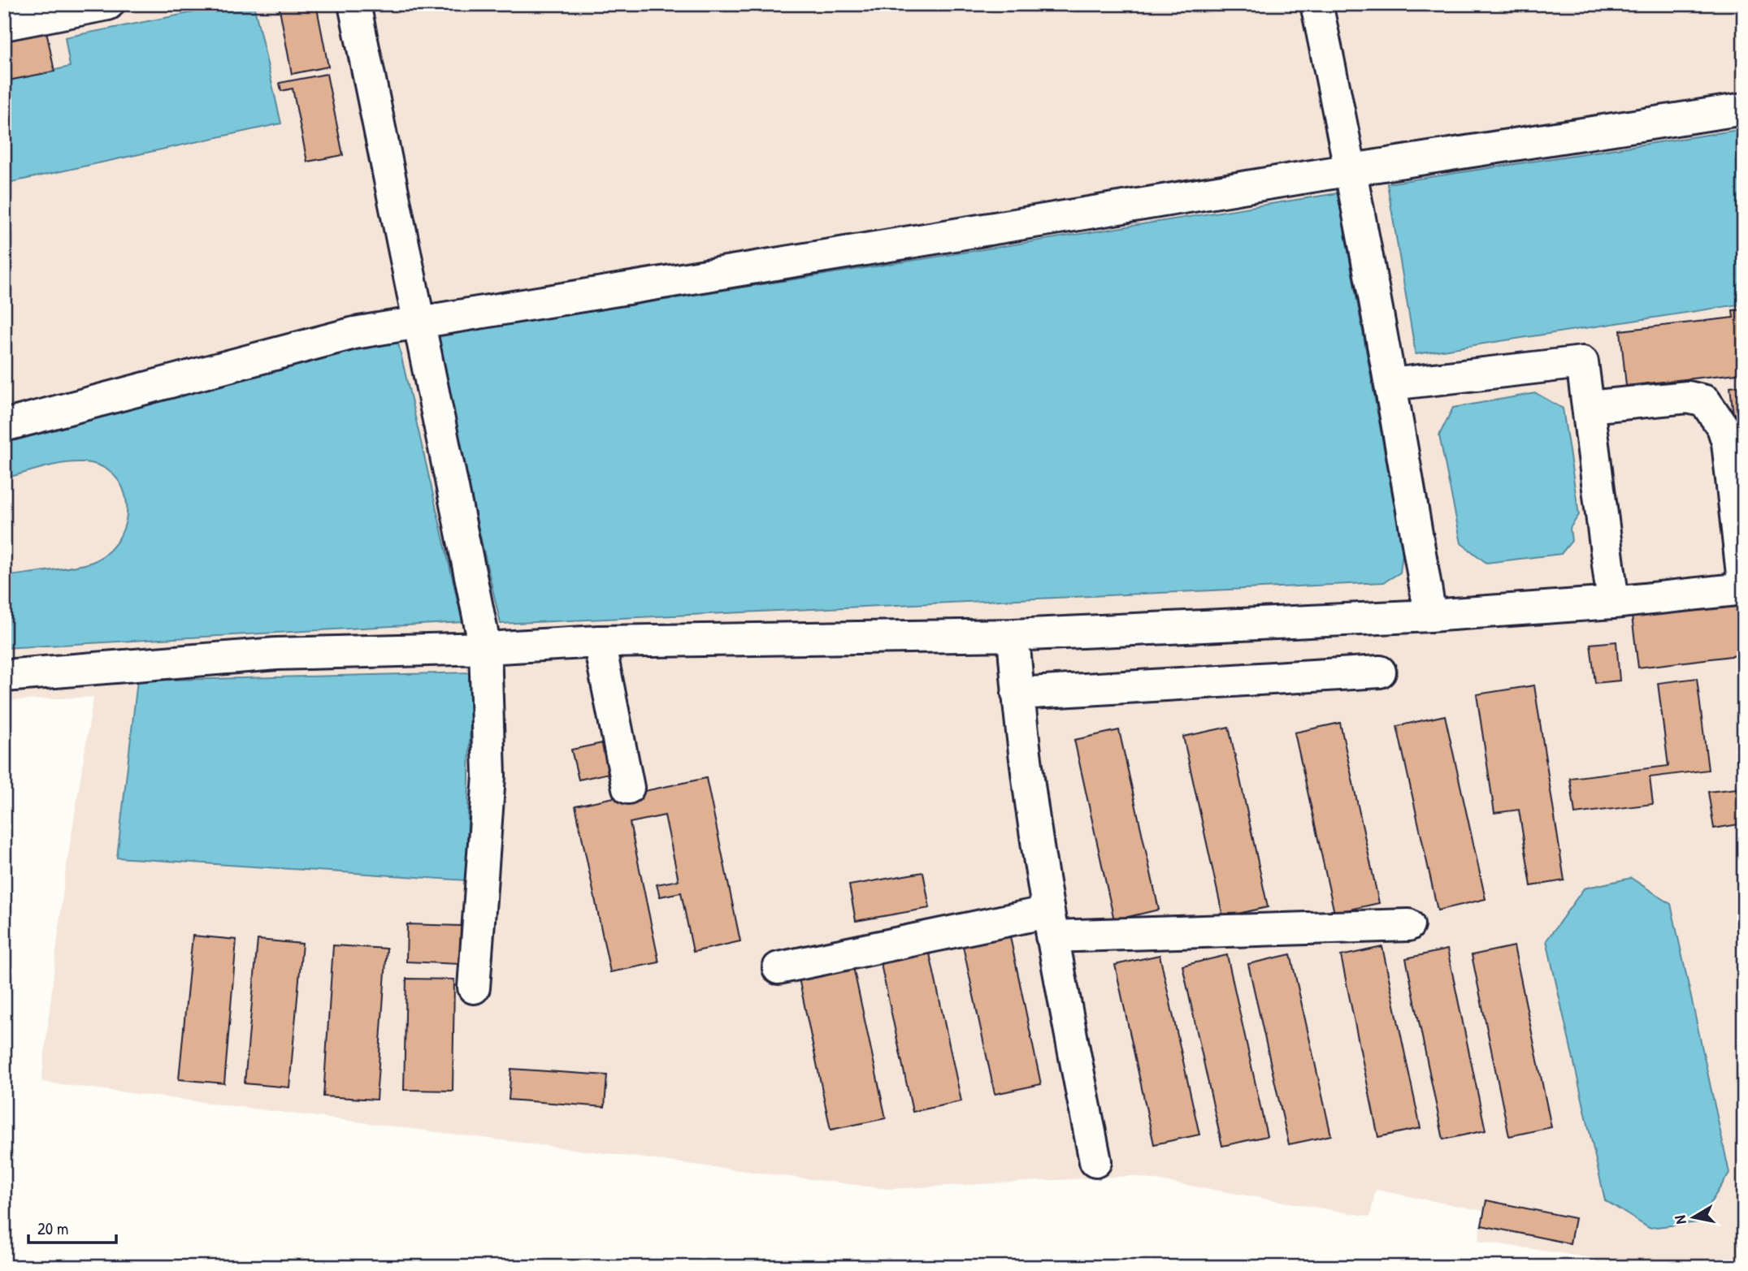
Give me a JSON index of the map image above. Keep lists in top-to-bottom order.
{
  "scale_bar": "20 m",
  "north": "left"
}
